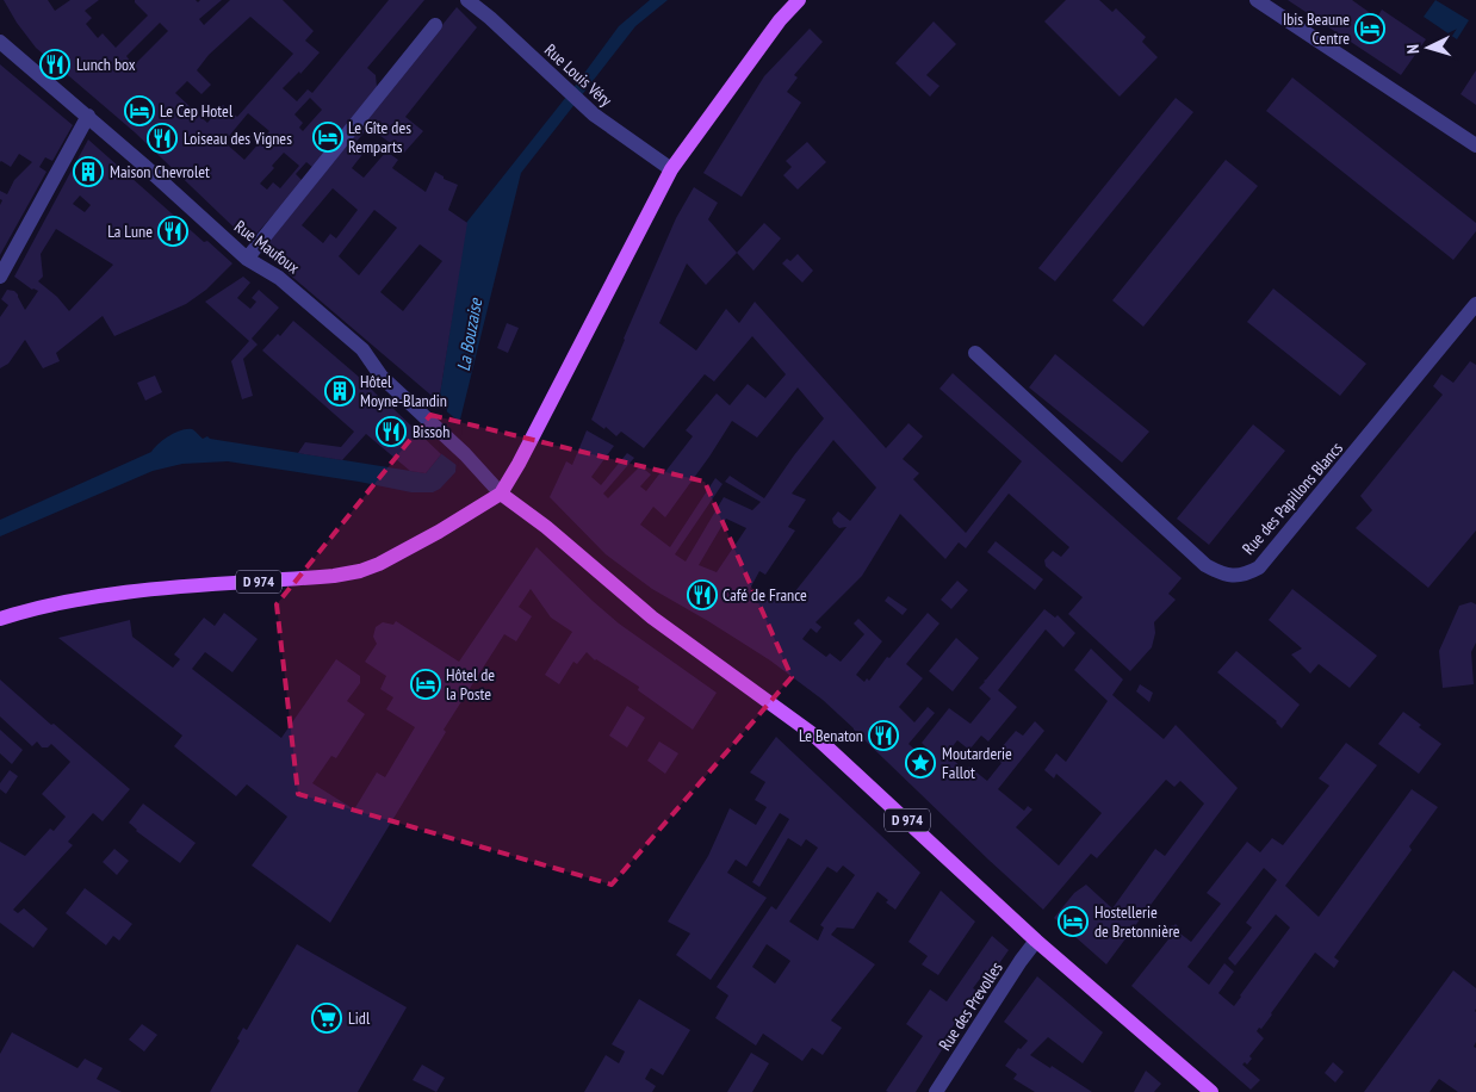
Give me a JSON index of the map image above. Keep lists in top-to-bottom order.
{
  "streets": {
    "main road": ["D 974"],
    "street": [
      "Rue Louis Véry",
      "Rue Maufoux",
      "Rue des Papillons Blancs",
      "Rue des Prevolles"
    ]
  },
  "crossings": [
    ["Rue Maufoux", "D 974"],
    ["D 974", "Rue des Prevolles"]
  ],
  "water": ["La Bouzaise"],
  "places": {
    "hotel": [
      "Ibis Beaune Centre",
      "Le Cep Hotel",
      "Le Gîte des Remparts",
      "Hôtel de la Poste",
      "Hostellerie de Bretonnière"
    ],
    "restaurant": [
      "Lunch box",
      "Loiseau des Vignes",
      "La Lune",
      "Bissoh",
      "Café de France",
      "Le Benaton"
    ],
    "building": ["Maison Chevrolet", "Hôtel Moyne-Blandin"],
    "place": ["Moutarderie Fallot"],
    "supermarket": ["Lidl"]
  },
  "north": "left"
}
